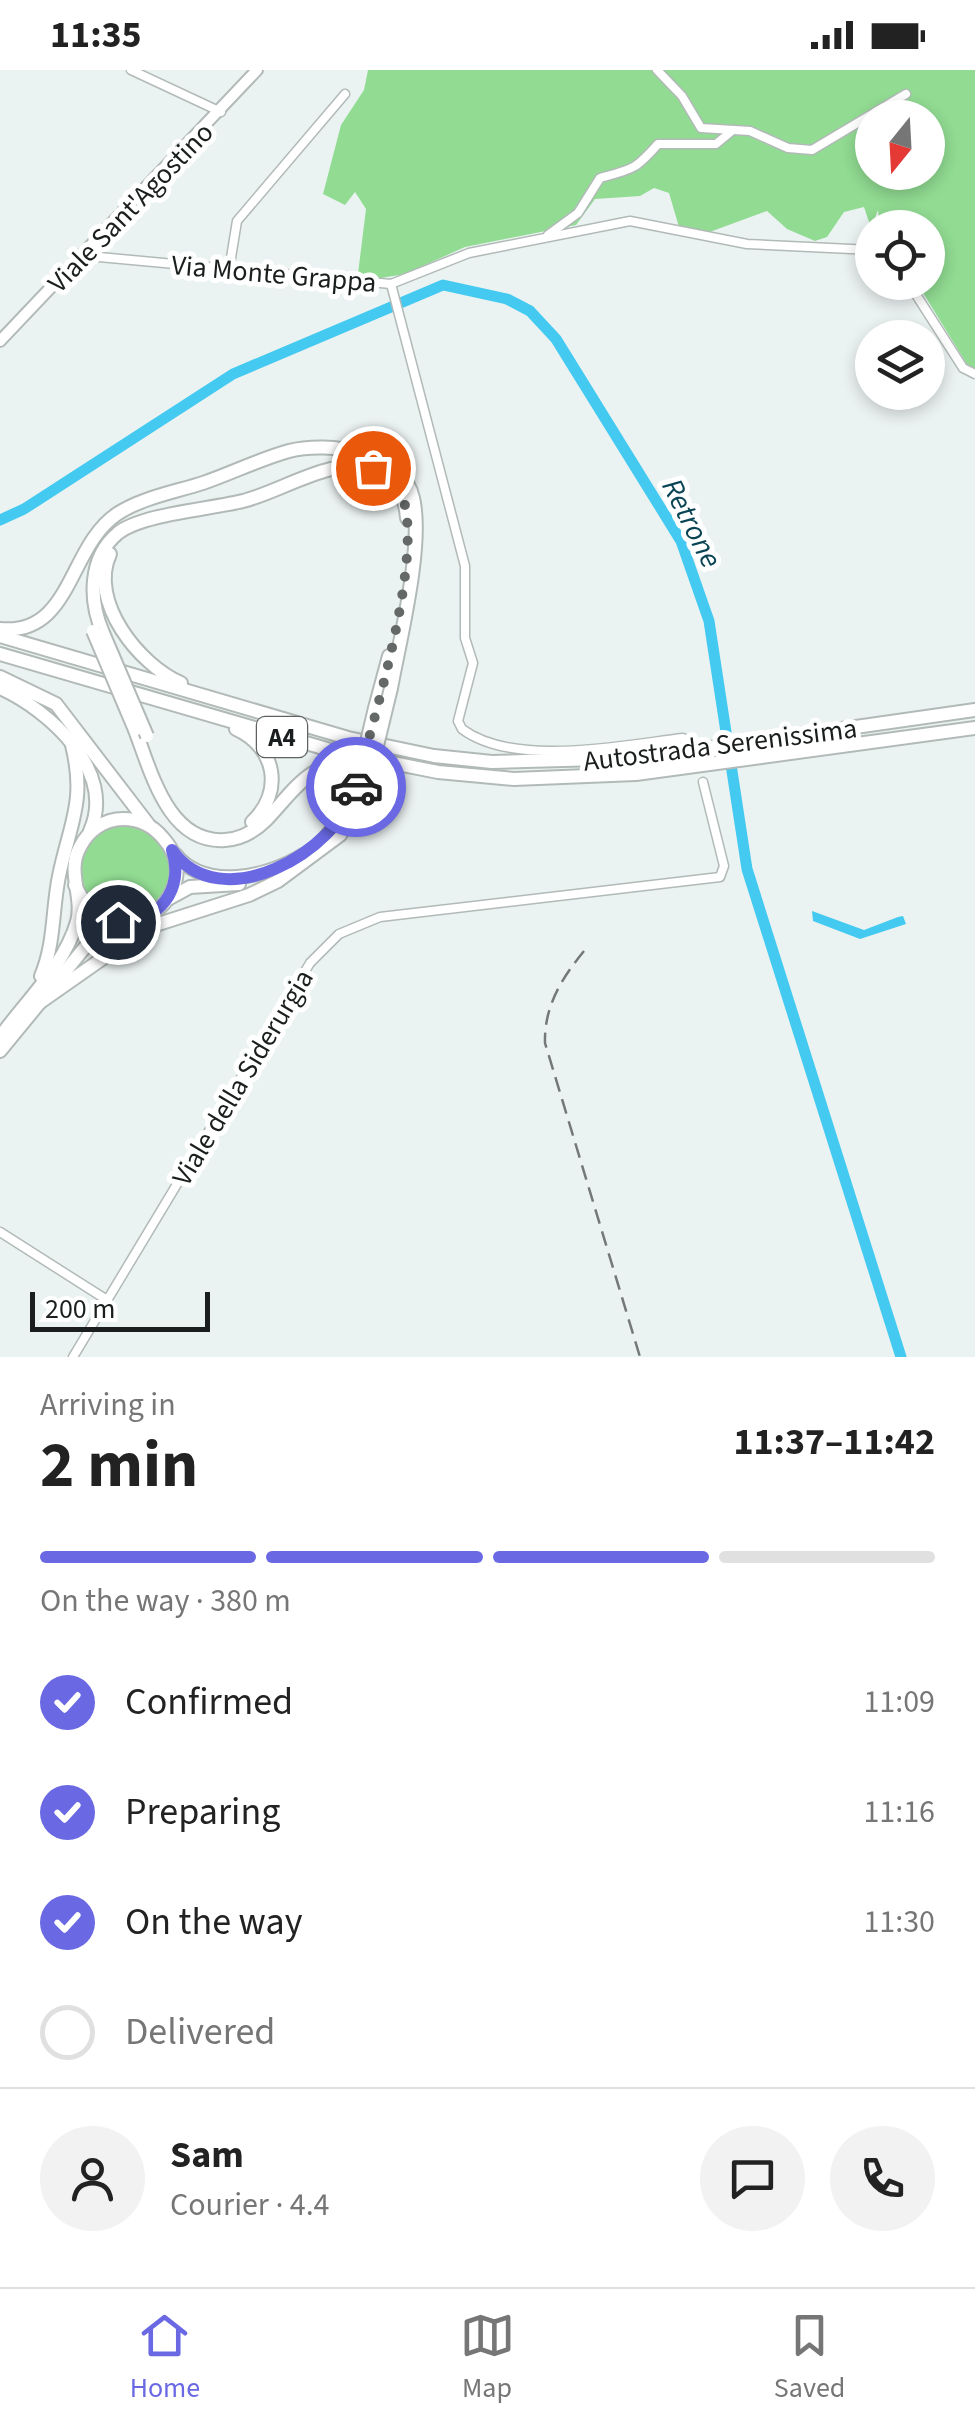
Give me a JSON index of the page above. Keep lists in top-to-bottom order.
{
  "streets": {
    "highway": ["A4", "Autostrada Serenissima"],
    "main road": ["Viale Sant'Agostino"],
    "street": ["Via Monte Grappa", "Viale della Siderurgia"]
  },
  "crossings": [
    ["Viale Sant'Agostino", "Via Monte Grappa"]
  ],
  "water": ["Retrone"],
  "scale_bar": "200 m",
  "north": "bottom",
  "page": {
    "status": "11:35",
    "scale": "200 m",
    "heading": ["2 min", "Arriving in", "11:37–11:42"],
    "panel": ["Sam", "Courier · 4.4"],
    "bar": "On the way · 380 m",
    "list": [
      ["Confirmed", "11:09"],
      ["Preparing", "11:16"],
      ["On the way", "11:30"],
      "Delivered"
    ],
    "tabs": ["Home", "Map", "Saved"]
  }
}
